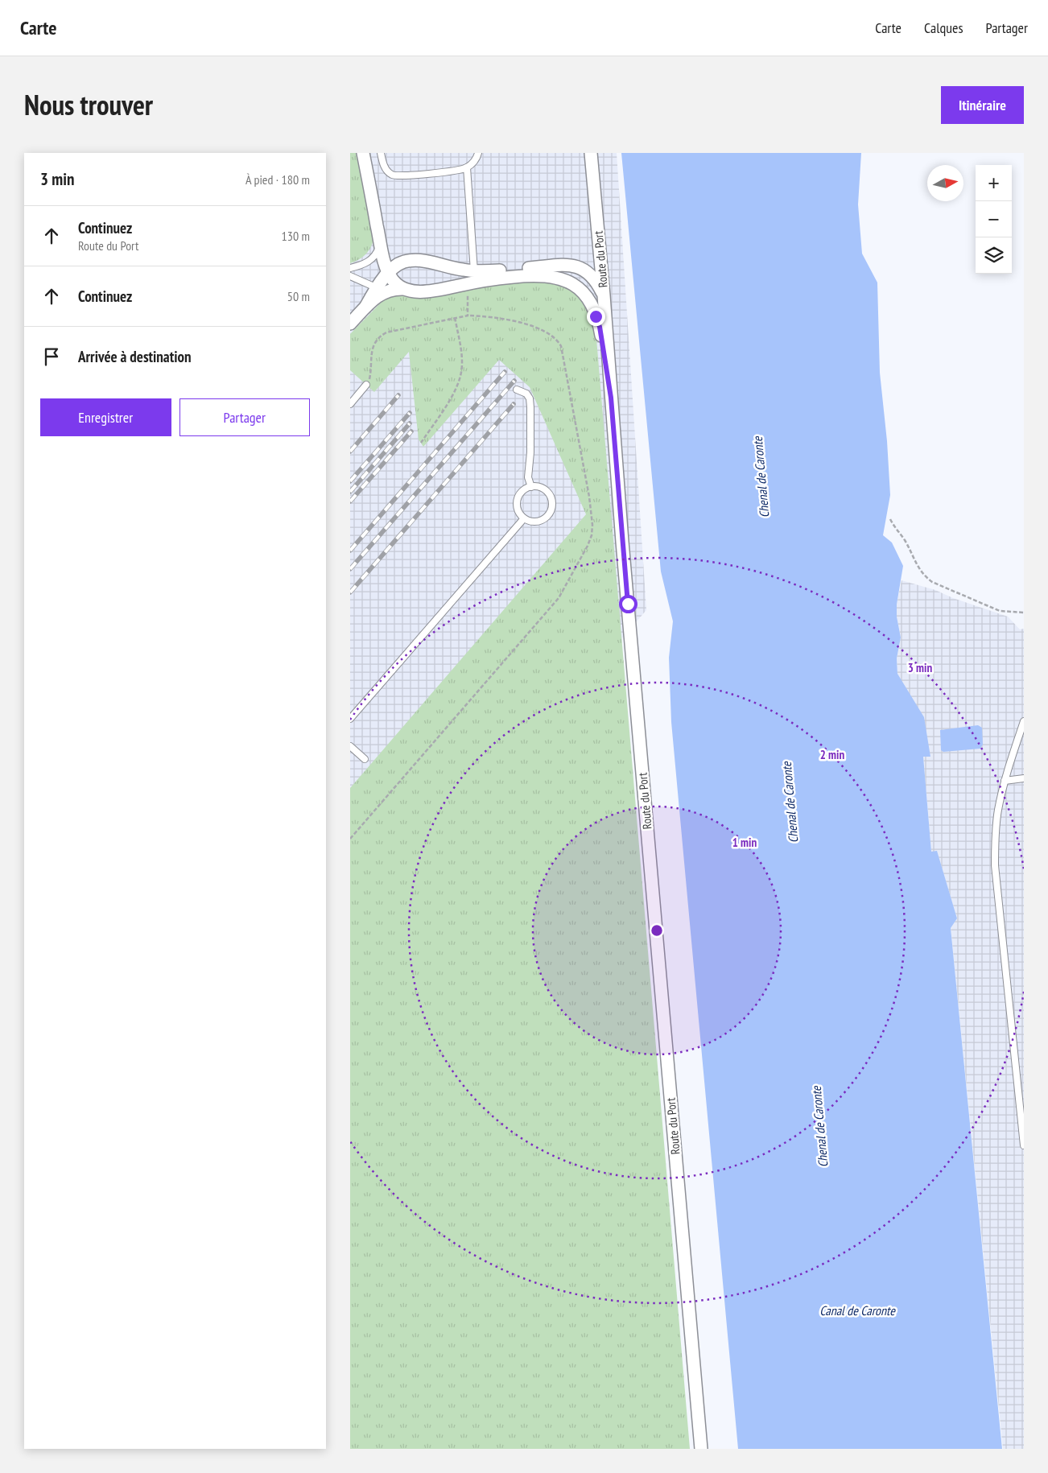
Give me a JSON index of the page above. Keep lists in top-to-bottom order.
{
  "streets": {
    "street": ["Route du Port"]
  },
  "water": ["Chenal de Caronte", "Canal de Caronte"],
  "north": "right",
  "page": {
    "header": "Carte",
    "nav": ["Carte", "Calques", "Partager"],
    "title": "Nous trouver",
    "buttons": [
      "Itinéraire",
      ["Enregistrer", "Partager"]
    ],
    "heading": ["3 min", "À pied · 180 m"],
    "map_buttons": ["+", "−"],
    "list": [
      ["Continuez", "Route du Port", "130 m"],
      ["Continuez", "50 m"],
      "Arrivée à destination"
    ]
  },
  "rings": ["3 min", "2 min", "1 min"]
}
